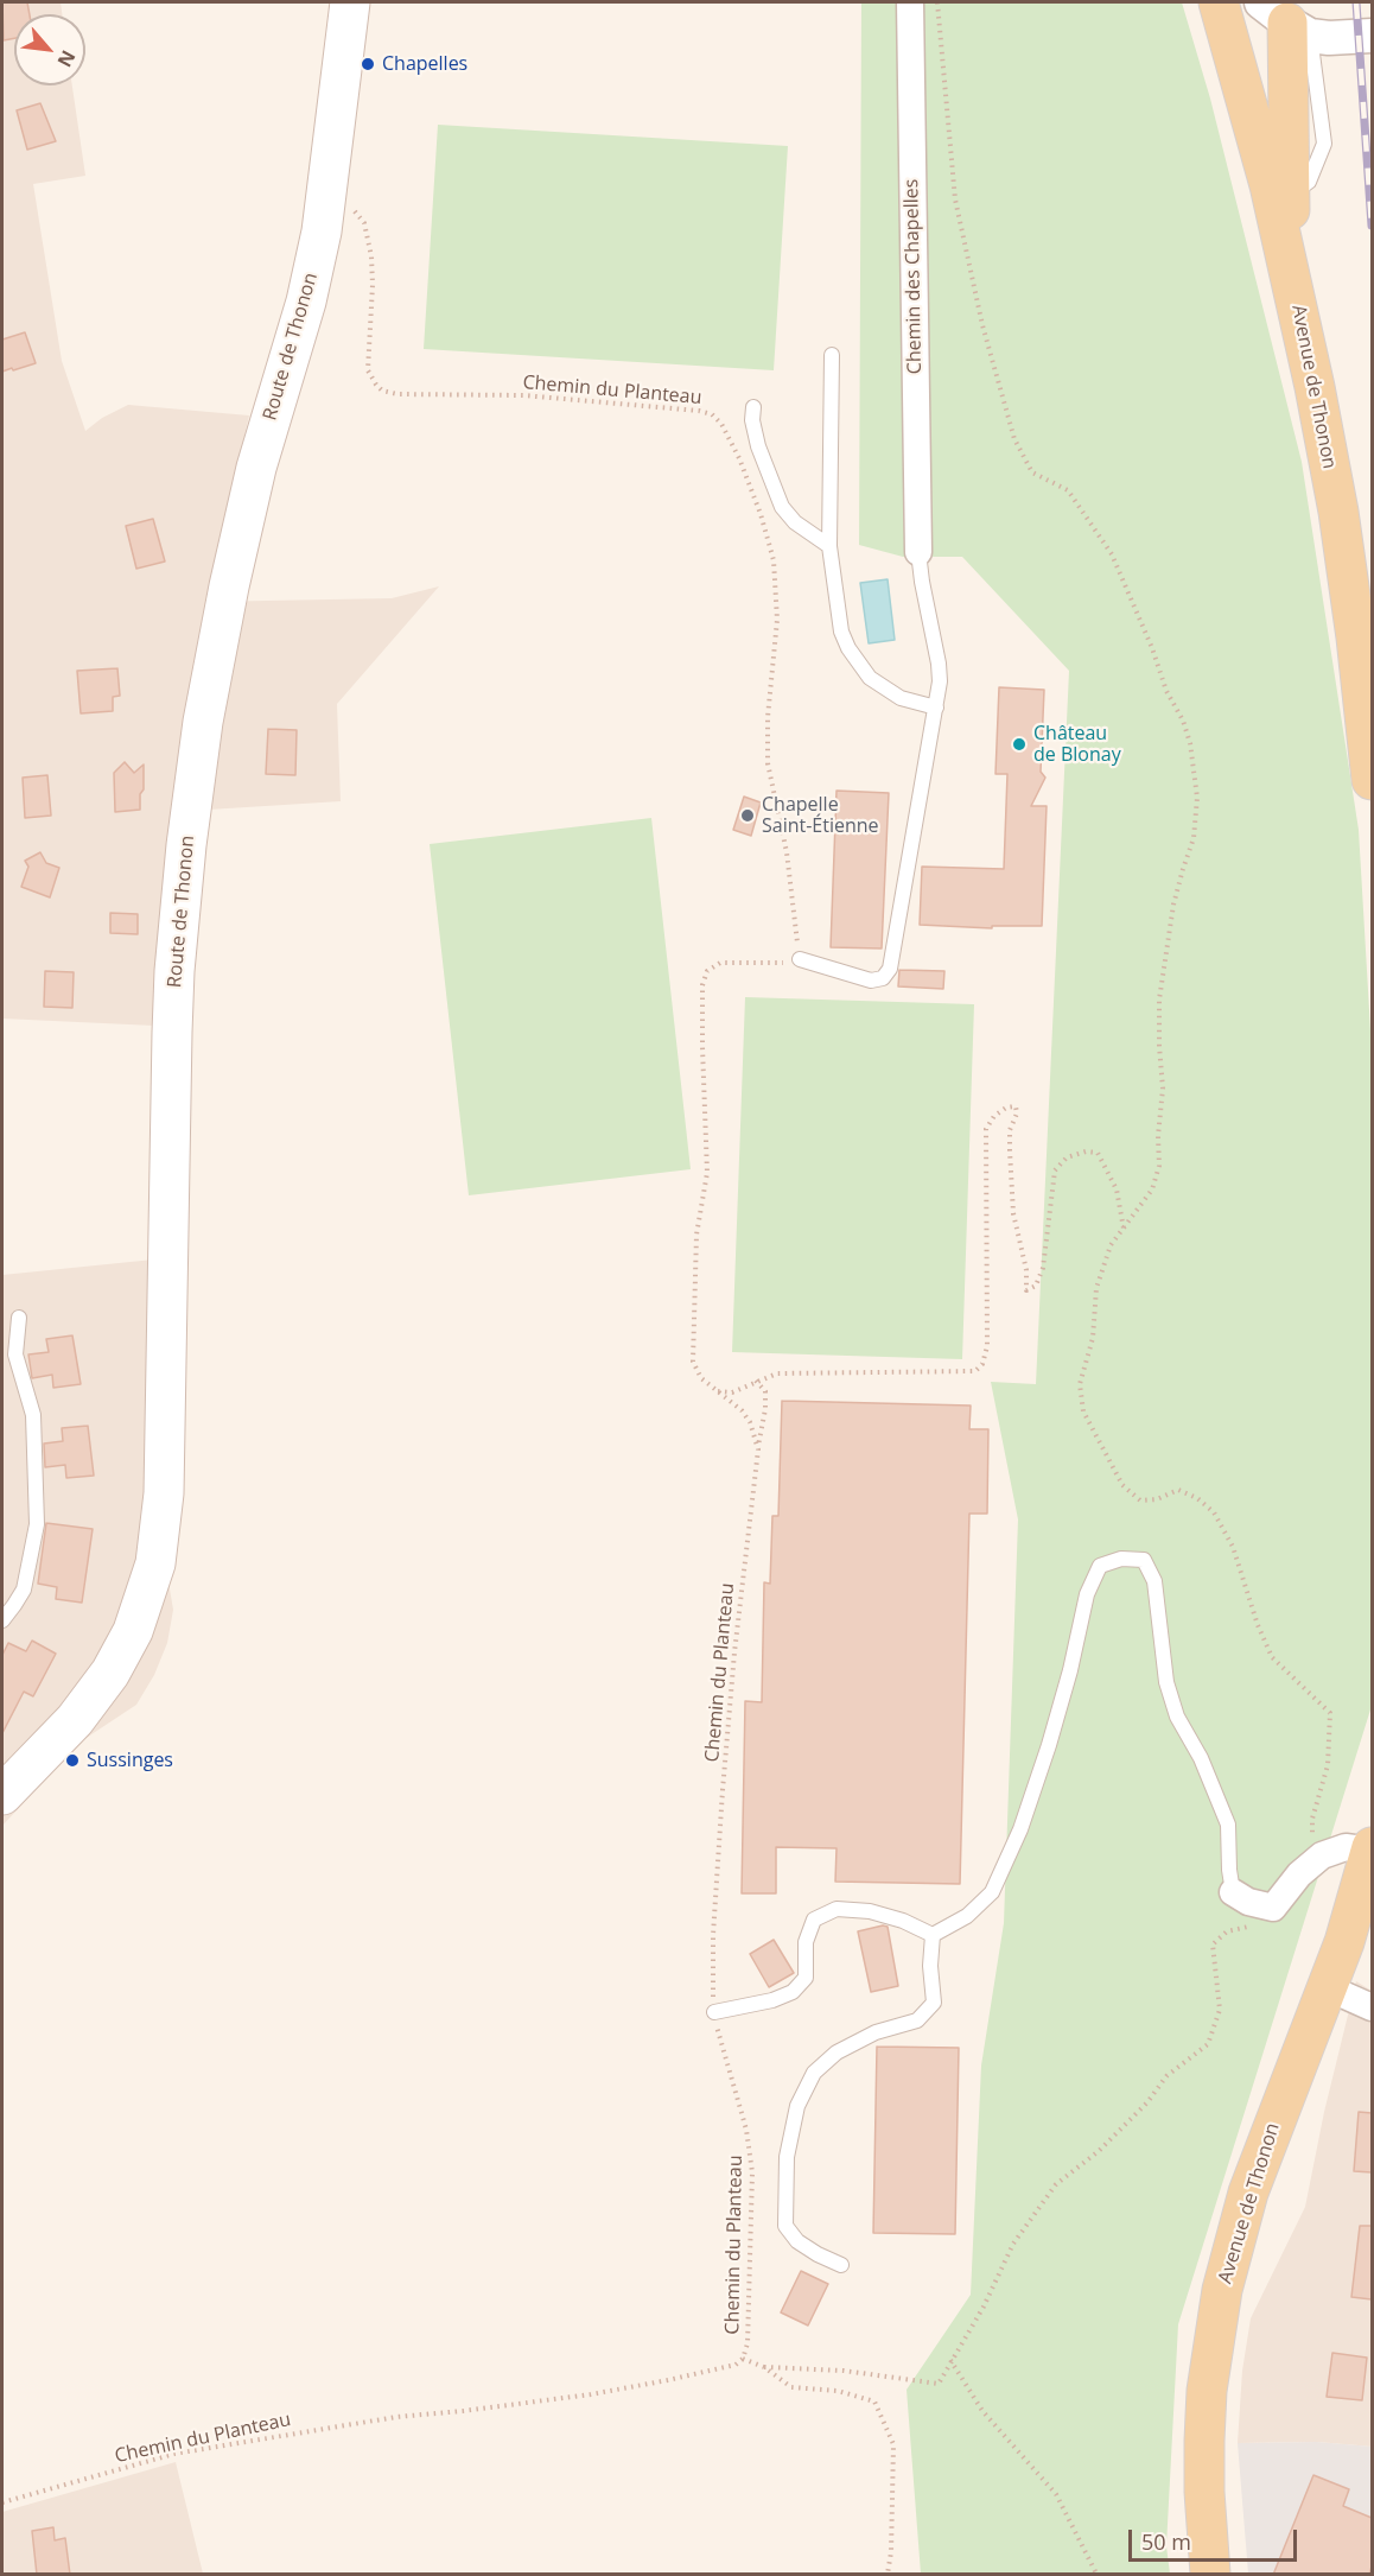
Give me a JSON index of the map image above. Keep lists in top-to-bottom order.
{
  "streets": {
    "main road": ["Route de Thonon", "Avenue de Thonon"],
    "street": ["Chemin des Chapelles"],
    "path": ["Chemin du Planteau"]
  },
  "crossings": [
    ["Route de Thonon", "Chemin du Planteau"]
  ],
  "places": [
    "Chapelles",
    "Château de Blonay",
    "Chapelle Saint-Étienne",
    "Sussinges"
  ],
  "scale_bar": "50 m",
  "north": "bottom right"
}
